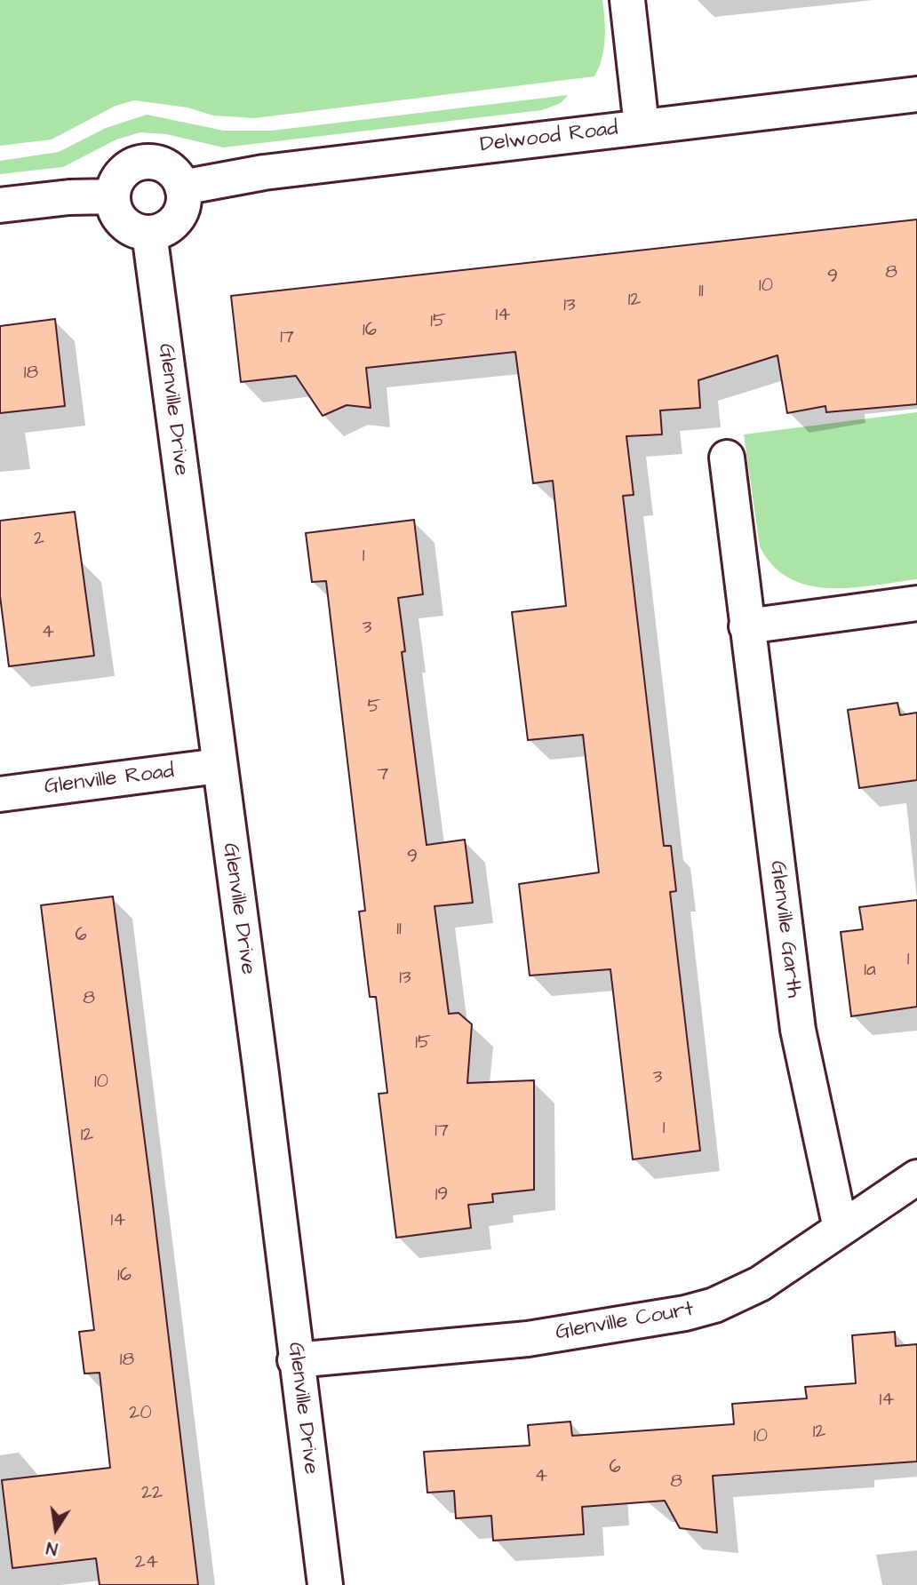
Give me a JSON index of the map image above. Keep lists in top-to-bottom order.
{
  "streets": {
    "street": [
      "Delwood Road",
      "Glenville Drive",
      "Glenville Road",
      "Glenville Garth",
      "Glenville Court"
    ]
  },
  "crossings": [
    ["Delwood Road", "Glenville Drive"],
    ["Glenville Drive", "Glenville Road"],
    ["Glenville Drive", "Glenville Court"],
    ["Glenville Garth", "Glenville Court"]
  ],
  "house_numbers": [
    "8",
    "9",
    "10",
    "11",
    "12",
    "13",
    "14",
    "15",
    "16",
    "17",
    "18",
    "2",
    "1",
    "3",
    "4",
    "5",
    "7",
    "9",
    "11",
    "6",
    "1",
    "1a",
    "13",
    "8",
    "15",
    "3",
    "10",
    "1",
    "17",
    "12",
    "19",
    "14",
    "16",
    "18",
    "14",
    "20",
    "12",
    "10",
    "6",
    "4",
    "8",
    "22",
    "24"
  ],
  "north": "bottom"
}
